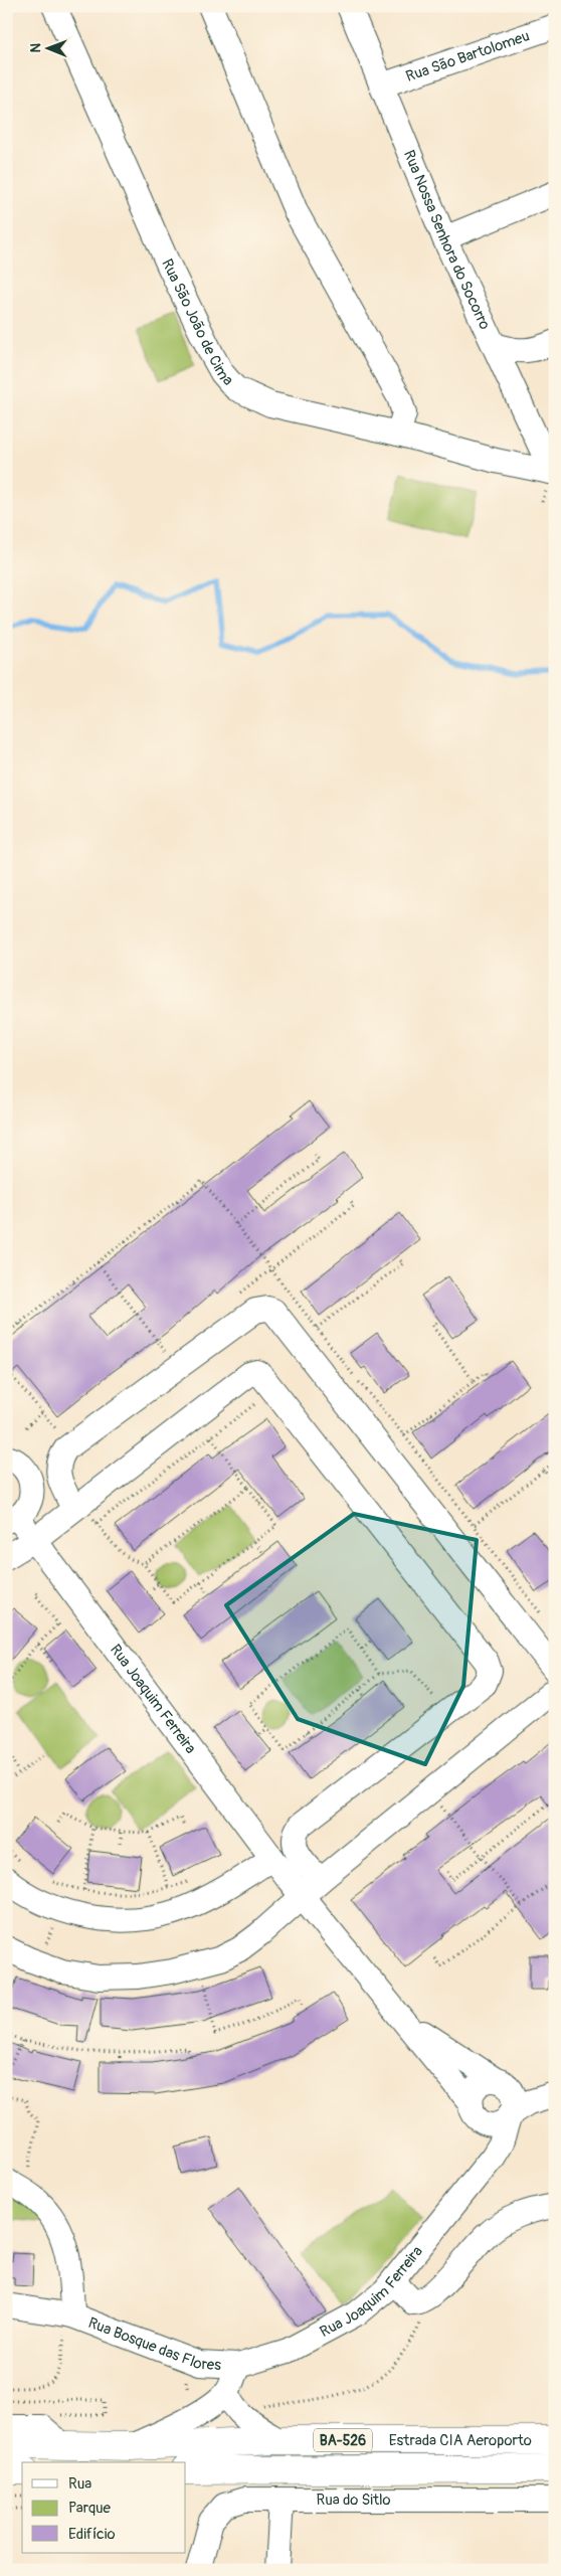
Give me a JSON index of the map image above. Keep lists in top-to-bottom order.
{
  "streets": {
    "highway": ["BA-526", "Estrada CIA Aeroporto"],
    "street": [
      "Rua São Bartolomeu",
      "Rua Nossa Senhora do Socorro",
      "Rua São João de Cima",
      "Rua Joaquim Ferreira",
      "Rua Bosque das Flores",
      "Rua do Sitlo"
    ]
  },
  "crossings": [
    ["Rua São Bartolomeu", "Rua Nossa Senhora do Socorro"],
    ["Rua Nossa Senhora do Socorro", "Rua São João de Cima"],
    ["Rua Joaquim Ferreira", "Rua Bosque das Flores"]
  ],
  "legend": ["Rua", "Parque", "Edifício"],
  "north": "left"
}
